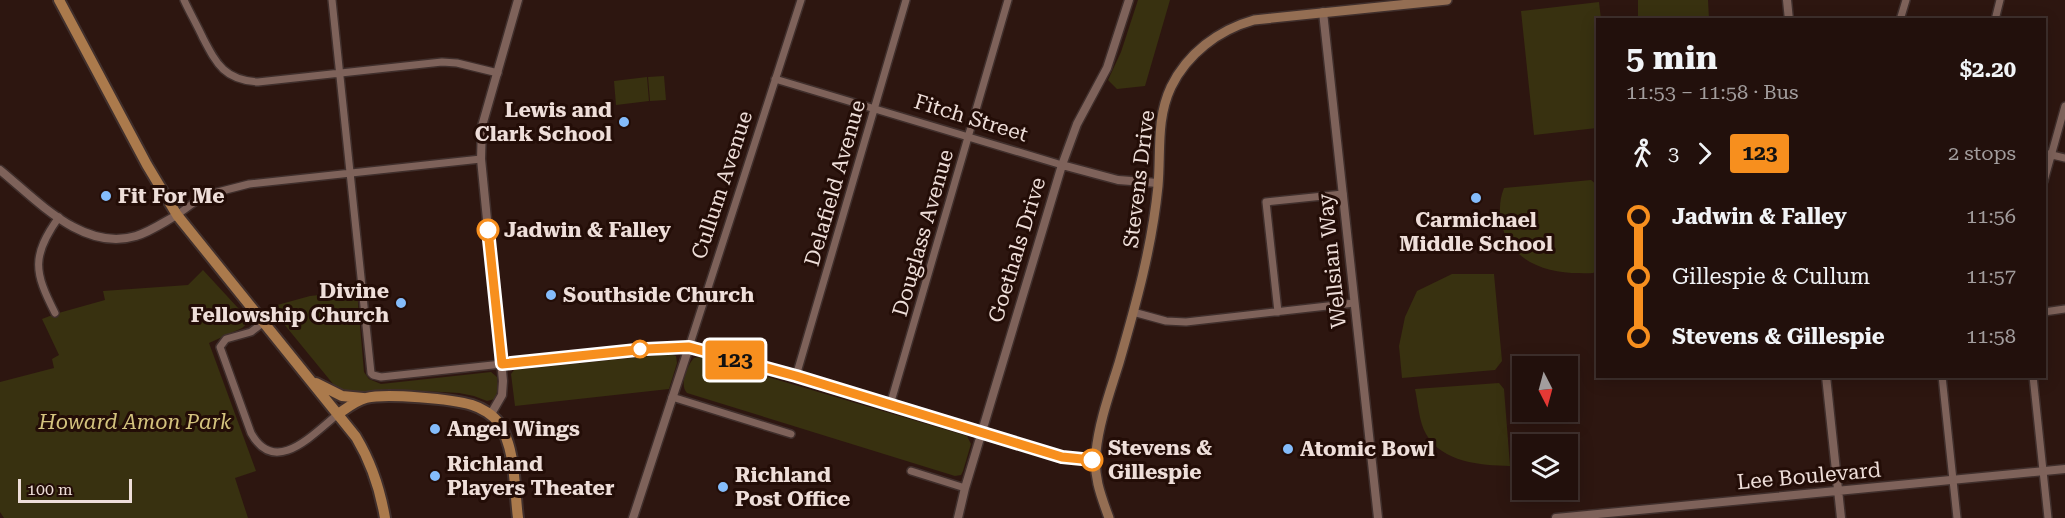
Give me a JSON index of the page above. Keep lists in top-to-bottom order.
{
  "streets": {
    "main road": ["Stevens Drive", "Wellsian Way"],
    "street": [
      "Fitch Street",
      "Delafield Avenue",
      "Cullum Avenue",
      "Douglass Avenue",
      "Goethals Drive",
      "Lee Boulevard"
    ]
  },
  "crossings": [
    ["Fitch Street", "Stevens Drive"],
    ["Fitch Street", "Delafield Avenue"],
    ["Fitch Street", "Cullum Avenue"],
    ["Fitch Street", "Douglass Avenue"],
    ["Fitch Street", "Goethals Drive"],
    ["Stevens Drive", "Wellsian Way"]
  ],
  "parks": ["Howard Amon Park"],
  "places": [
    "Lewis and Clark School",
    "Fit For Me",
    "Carmichael Middle School",
    "Jadwin & Falley",
    "Southside Church",
    "Divine Fellowship Church",
    "Angel Wings",
    "Atomic Bowl",
    "Stevens & Gillespie",
    "Richland Players Theater",
    "Richland Post Office"
  ],
  "lines": ["bus line 123"],
  "scale_bar": "100 m",
  "north": "bottom",
  "page": {
    "on_map": "123",
    "heading": ["5 min", "11:53 – 11:58 · Bus", "$2.20"],
    "legs": ["3", "123", "2 stops"],
    "list": [
      {
        "name": "Jadwin & Falley",
        "value": "11:56"
      },
      {
        "name": "Gillespie & Cullum",
        "value": "11:57"
      },
      {
        "name": "Stevens & Gillespie",
        "value": "11:58"
      }
    ],
    "scale": "100 m"
  }
}
